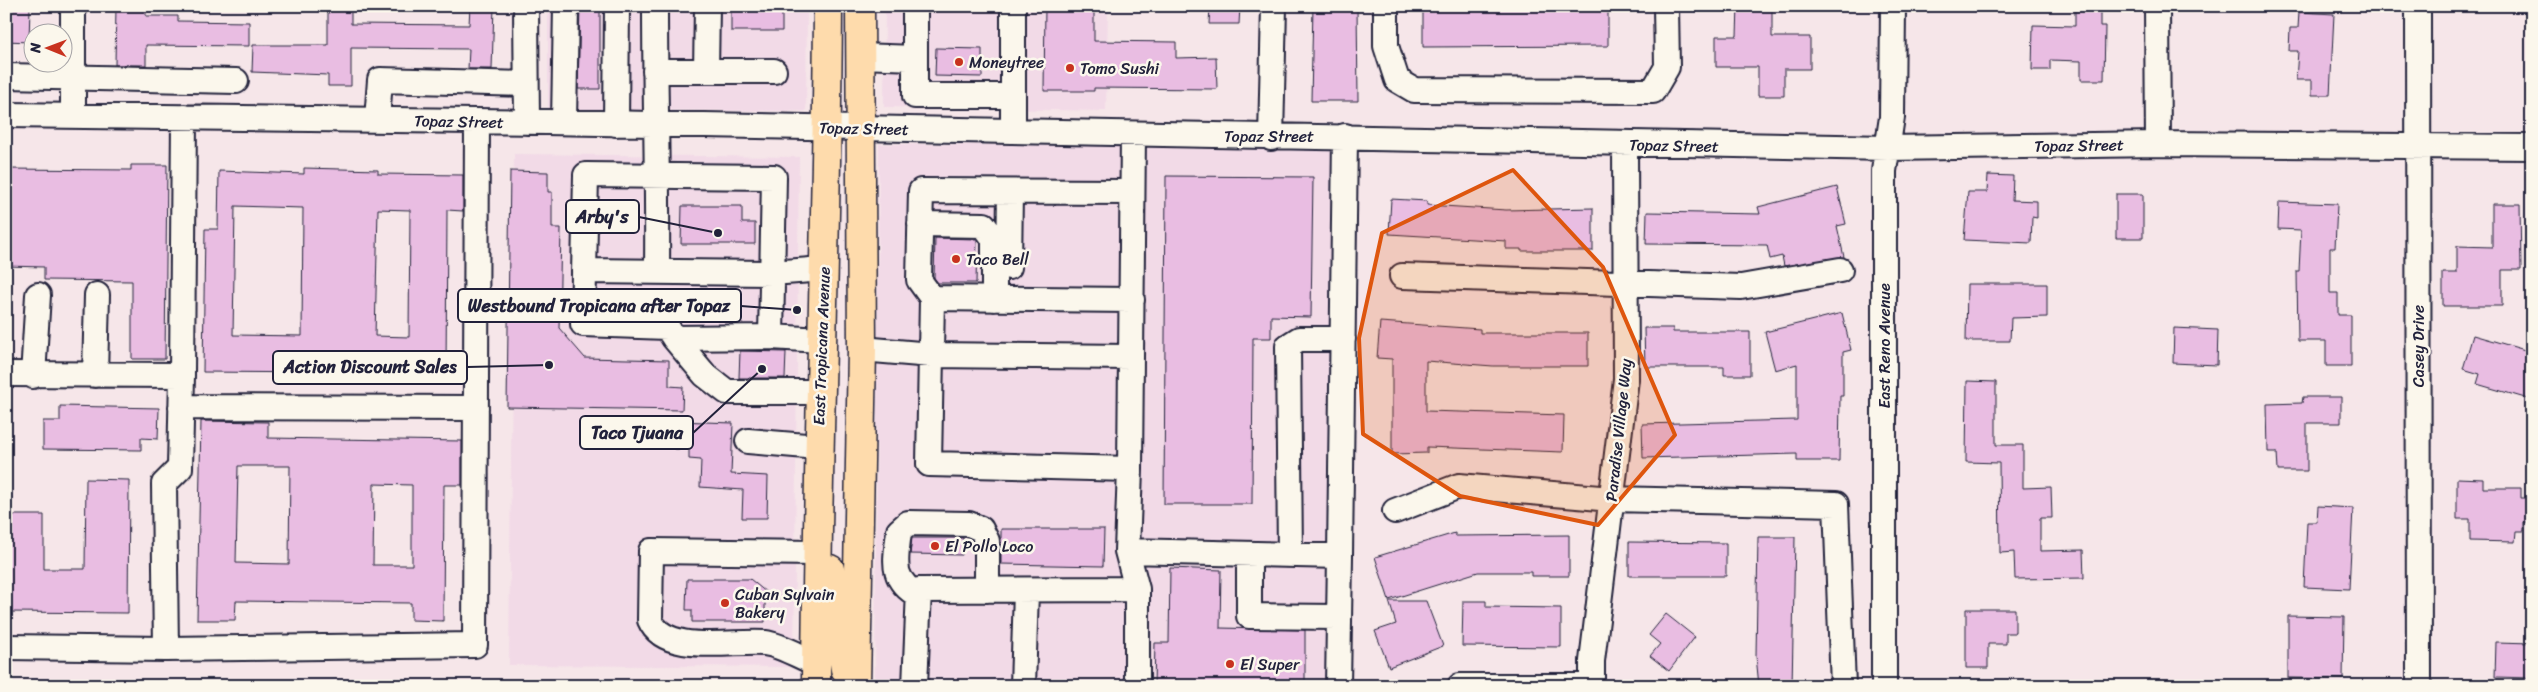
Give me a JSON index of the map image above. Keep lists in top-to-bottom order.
{
  "streets": {
    "main road": ["East Tropicana Avenue"],
    "street": [
      "Topaz Street",
      "East Reno Avenue",
      "Casey Drive",
      "Paradise Village Way"
    ]
  },
  "crossings": [
    ["Topaz Street", "East Tropicana Avenue"],
    ["Topaz Street", "East Reno Avenue"],
    ["Topaz Street", "Casey Drive"],
    ["Topaz Street", "Paradise Village Way"]
  ],
  "places": [
    "Moneytree",
    "Tomo Sushi",
    "Arby's",
    "Taco Bell",
    "Westbound Tropicana after Topaz",
    "Action Discount Sales",
    "Taco Tjuana",
    "El Pollo Loco",
    "Cuban Sylvain Bakery",
    "El Super"
  ],
  "north": "left"
}
